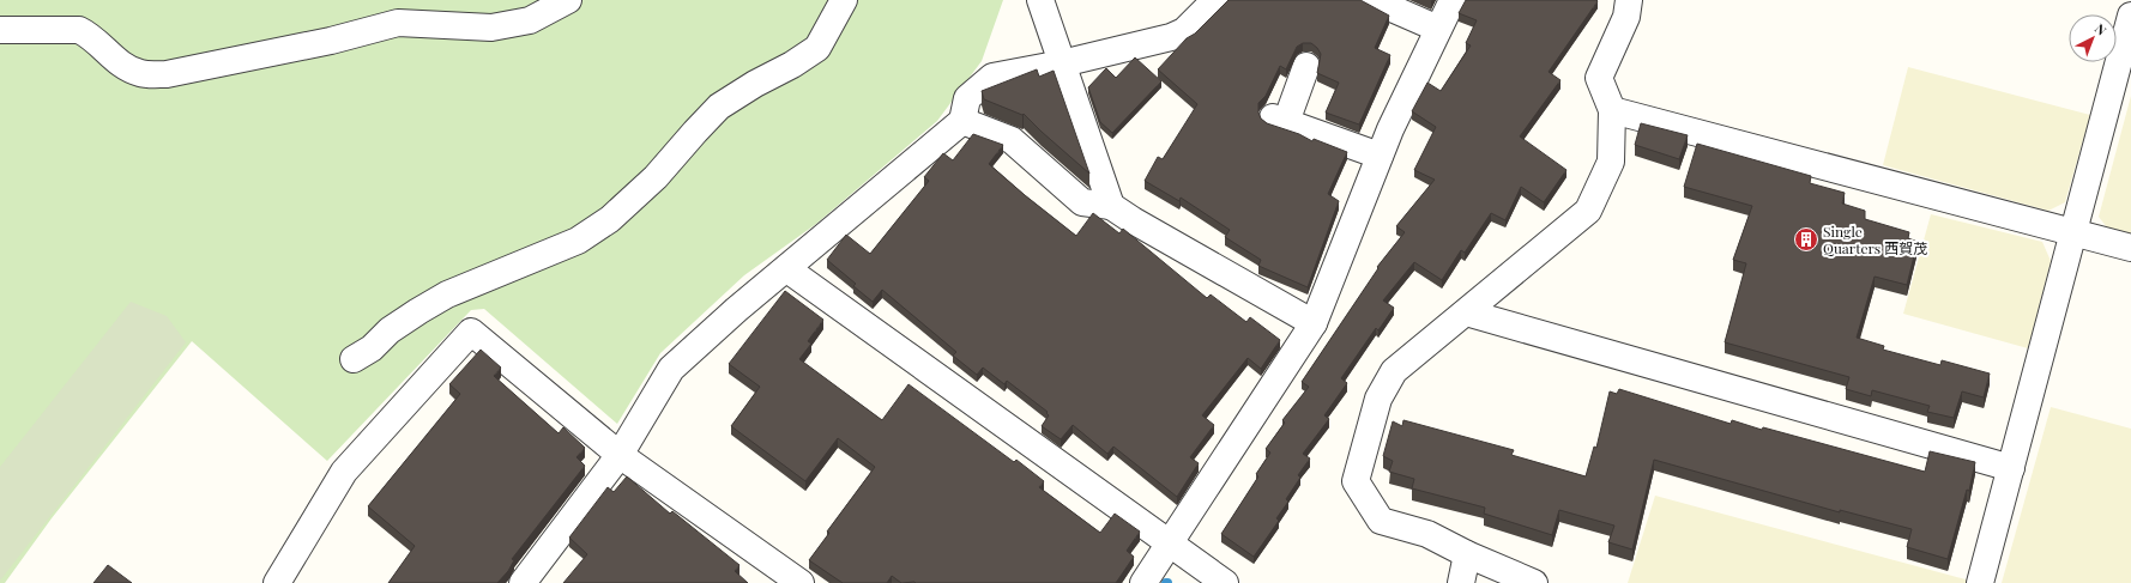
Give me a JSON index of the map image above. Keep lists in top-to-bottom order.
{
  "places": {
    "building": ["Single Quarters 西賀茂"]
  },
  "north": "top right"
}
